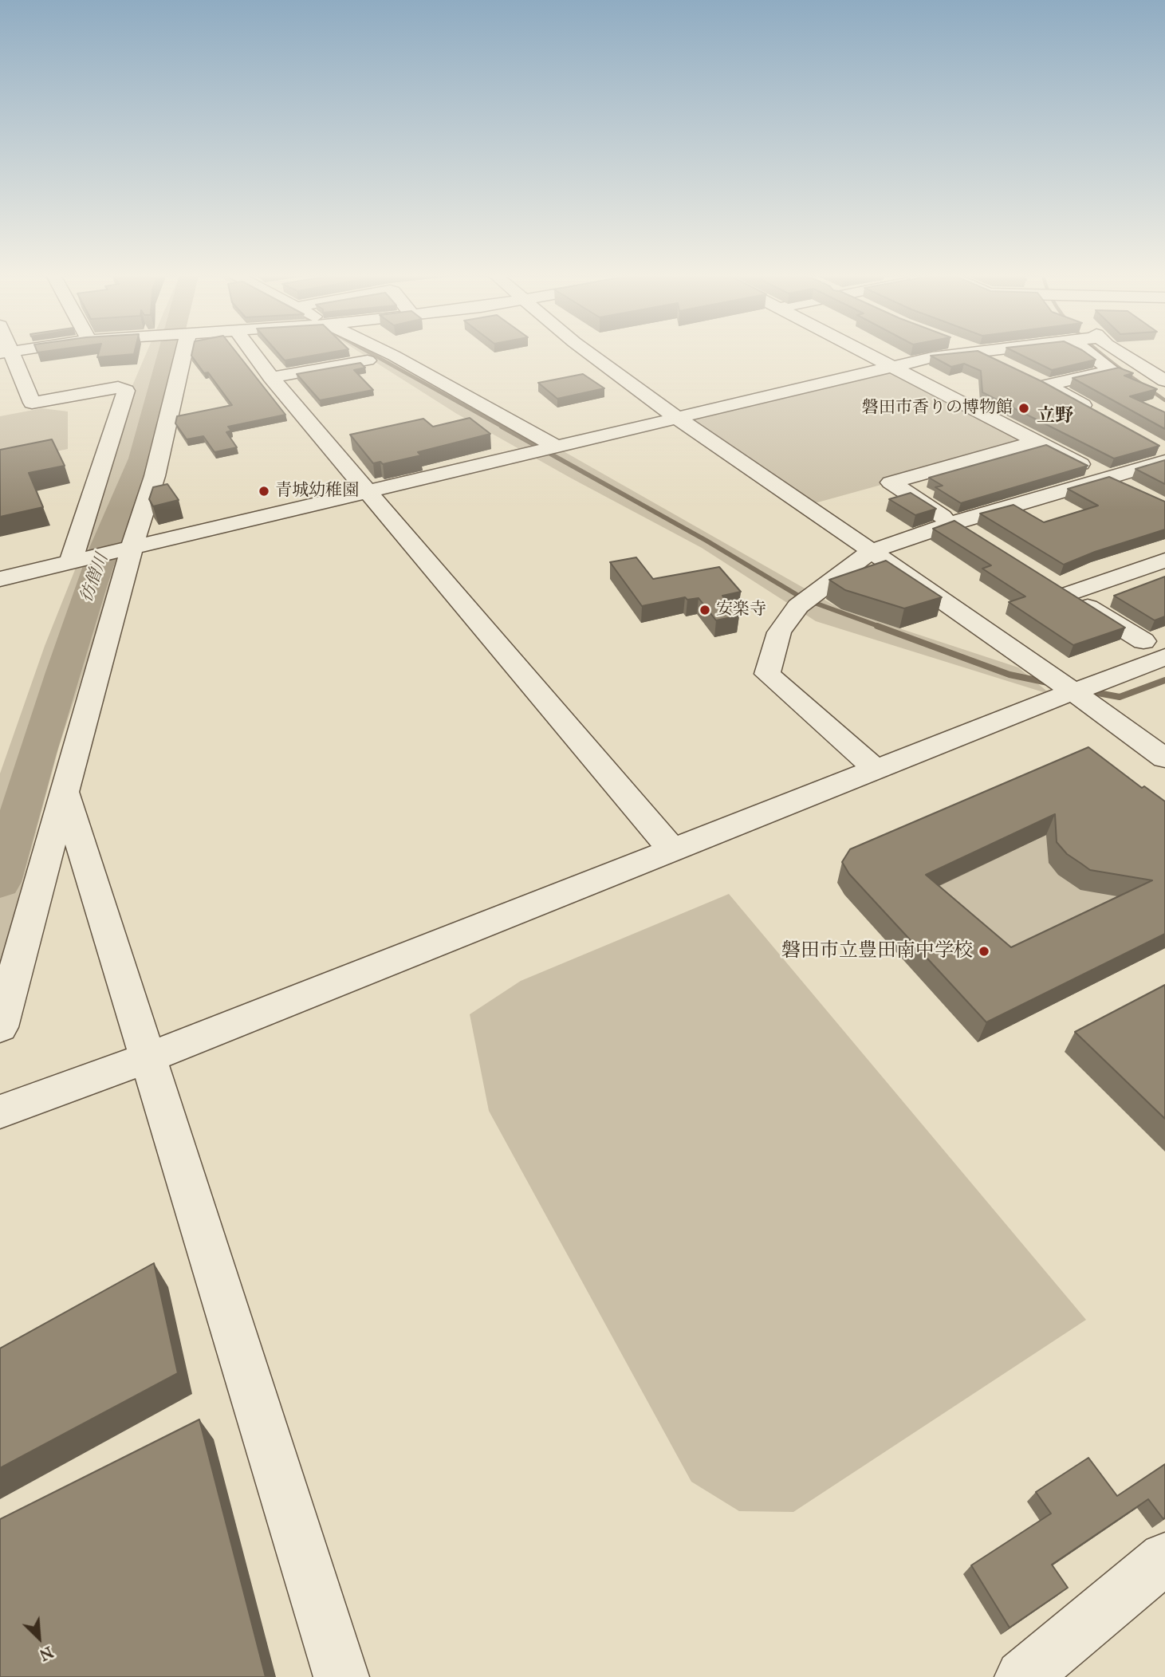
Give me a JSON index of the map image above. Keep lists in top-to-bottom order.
{
  "districts": ["立野"],
  "water": ["彷僧川"],
  "places": [
    "磐田市香りの博物館",
    "青城幼稚園",
    "安楽寺",
    "磐田市立豊田南中学校"
  ],
  "north": "bottom right"
}
